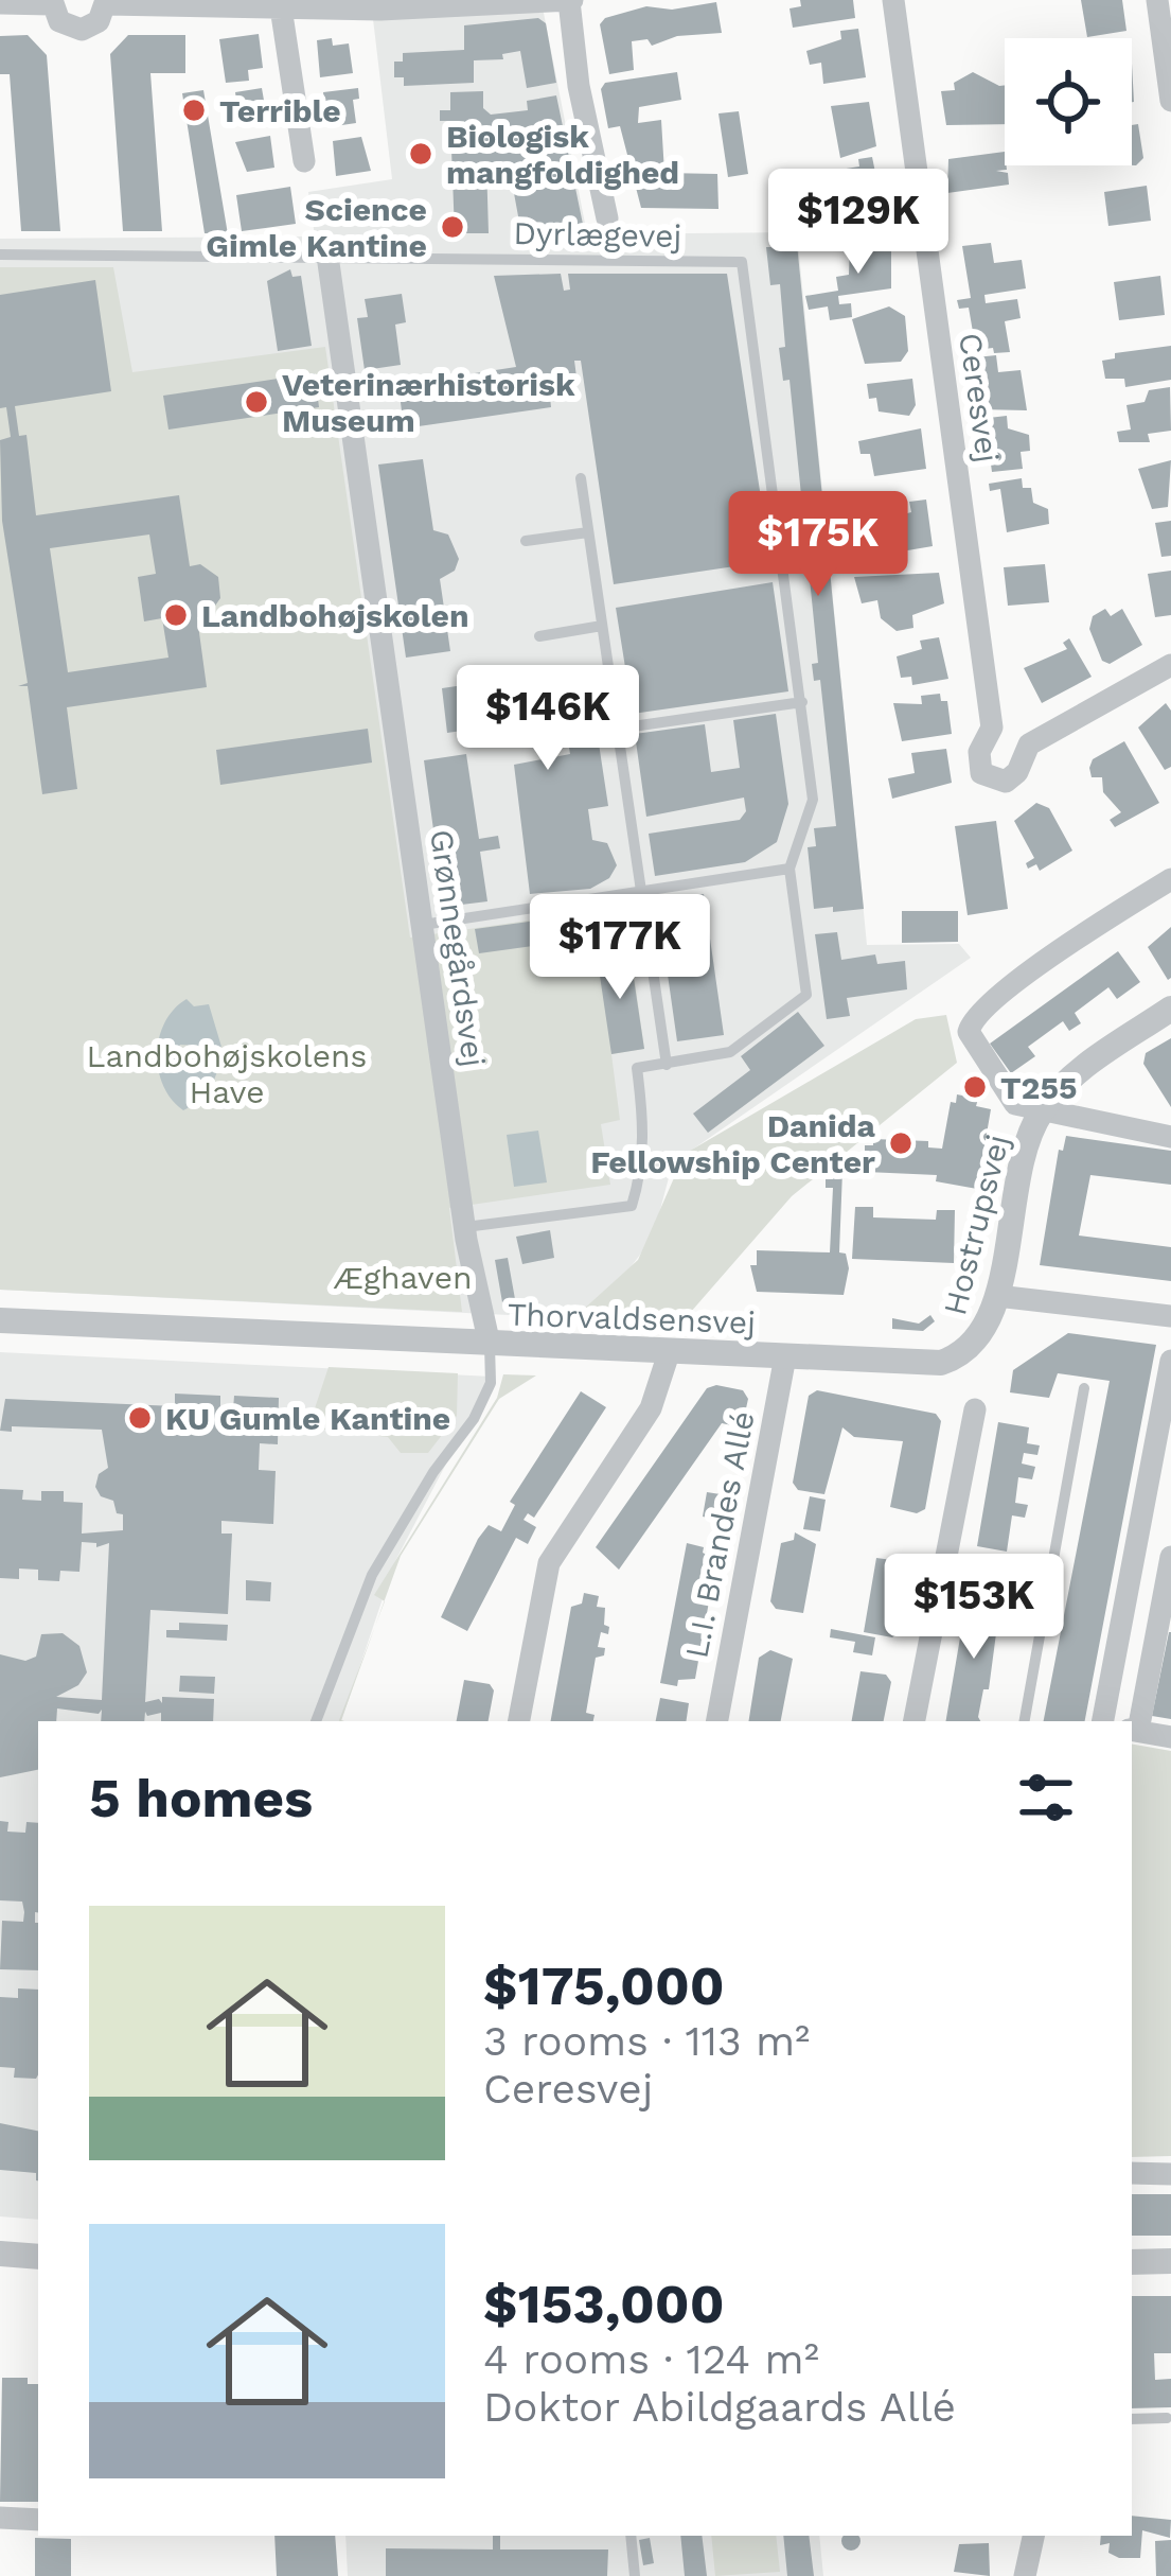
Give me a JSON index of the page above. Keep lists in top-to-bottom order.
{
  "streets": {
    "street": [
      "Ceresvej",
      "Grønnegårdsvej",
      "Hostrupsvej",
      "Thorvaldsensvej",
      "L.I. Brandes Allé"
    ],
    "lane": ["Dyrlægevej"]
  },
  "crossings": [
    ["Dyrlægevej", "Grønnegårdsvej"],
    ["Grønnegårdsvej", "Thorvaldsensvej"],
    ["Hostrupsvej", "Thorvaldsensvej"],
    ["Thorvaldsensvej", "L.I. Brandes Allé"]
  ],
  "parks": ["Landbohøjskolens Have", "Æghaven"],
  "places": [
    "Terrible",
    "Biologisk mangfoldighed",
    "Science Gimle Kantine",
    "Veterinærhistorisk Museum",
    "Landbohøjskolen",
    "T255",
    "Danida Fellowship Center",
    "KU Gumle Kantine"
  ],
  "page": {
    "price": [
      "$129K",
      "$175K",
      "$146K",
      "$177K",
      "$153K"
    ],
    "heading": "5 homes",
    "list": [
      {
        "name": "$175,000",
        "note": "3 rooms · 113 m² · Ceresvej"
      },
      {
        "name": "$153,000",
        "note": "4 rooms · 124 m² · Doktor Abildgaards Allé"
      }
    ]
  }
}
